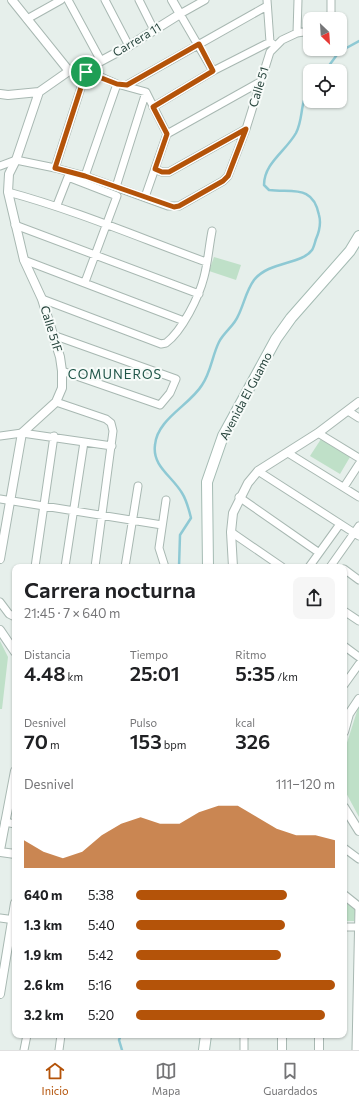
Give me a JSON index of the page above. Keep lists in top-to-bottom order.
{
  "streets": {
    "main road": ["Avenida El Guamo"],
    "street": ["Carrera 11", "Calle 51", "Calle 51F"]
  },
  "crossings": [
    ["Carrera 11", "Calle 51F"]
  ],
  "districts": ["COMUNEROS"],
  "north": "bottom right",
  "page": {
    "heading": ["Carrera nocturna", "21:45 · 7 × 640 m"],
    "stats": [
      ["Distancia", "4.48 km"],
      ["Tiempo", "25:01"],
      ["Ritmo", "5:35 /km"],
      ["Desnivel", "70 m"],
      ["Pulso", "153 bpm"],
      ["kcal", "326"]
    ],
    "chart": ["Desnivel", "111–120 m"],
    "list": [
      {
        "name": "640 m",
        "note": "5:38"
      },
      {
        "name": "1.3 km",
        "note": "5:40"
      },
      {
        "name": "1.9 km",
        "note": "5:42"
      },
      {
        "name": "2.6 km",
        "note": "5:16"
      },
      {
        "name": "3.2 km",
        "note": "5:20"
      }
    ],
    "tabs": ["Inicio", "Mapa", "Guardados"]
  }
}
